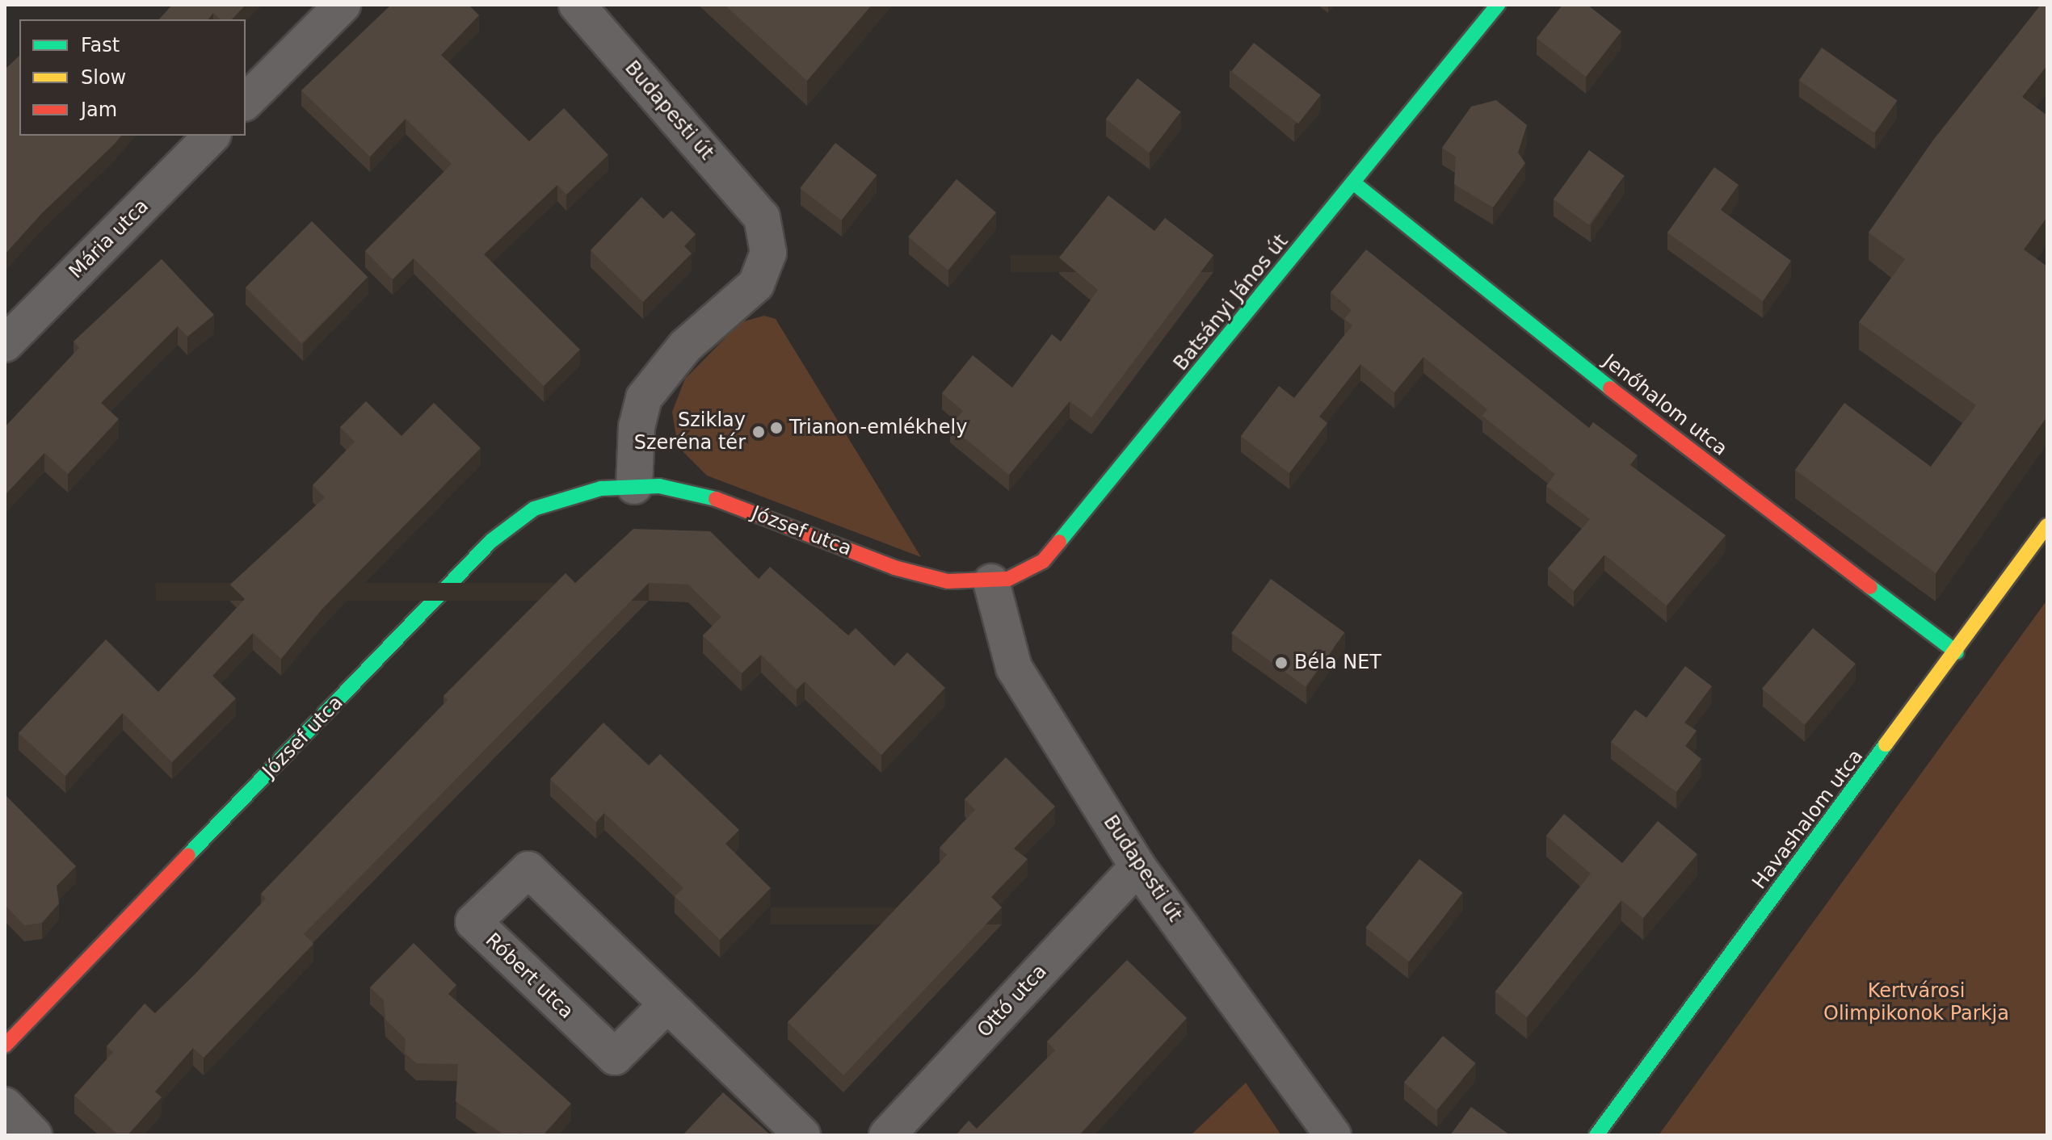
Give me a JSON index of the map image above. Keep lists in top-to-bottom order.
{
  "streets": {
    "street": [
      "Budapesti út",
      "Mária utca",
      "Batsányi János út",
      "Jenőhalom utca",
      "József utca",
      "Havashalom utca",
      "Róbert utca",
      "Ottó utca"
    ]
  },
  "crossings": [
    ["Budapesti út", "Batsányi János út"],
    ["Budapesti út", "József utca"],
    ["Budapesti út", "Ottó utca"],
    ["Batsányi János út", "Jenőhalom utca"],
    ["Batsányi János út", "József utca"],
    ["Jenőhalom utca", "Havashalom utca"]
  ],
  "parks": ["Kertvárosi Olimpikonok Parkja"],
  "places": ["Trianon-emlékhely", "Sziklay Szeréna tér", "Béla NET"],
  "legend": ["Fast", "Slow", "Jam"]
}
